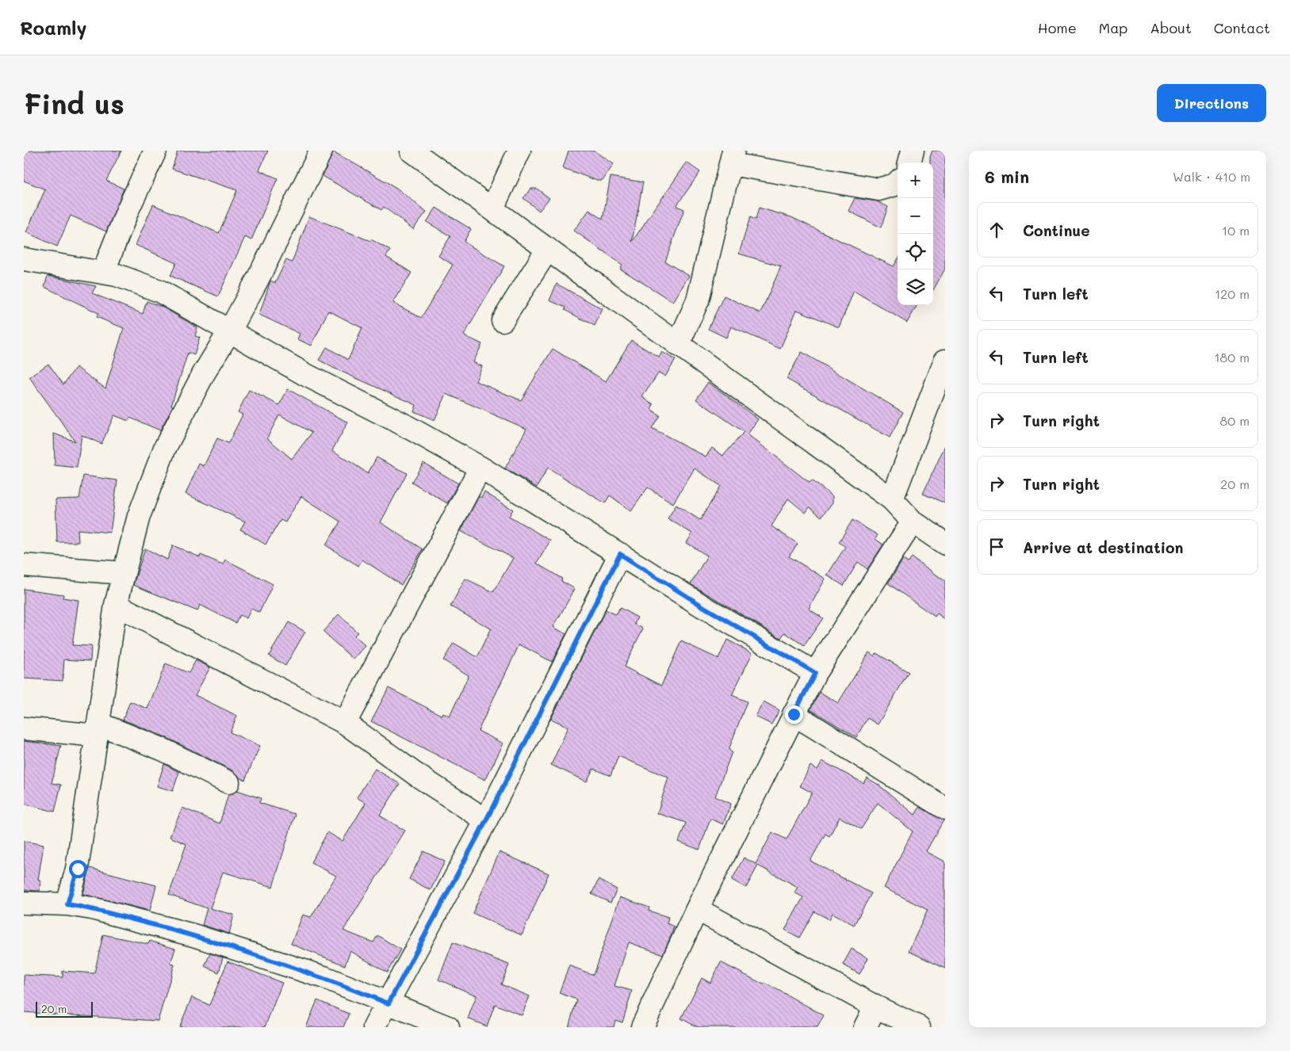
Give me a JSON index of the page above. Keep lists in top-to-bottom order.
{
  "scale_bar": "20 m",
  "page": {
    "header": "Roamly",
    "nav": [
      "Home",
      "Map",
      "About",
      "Contact"
    ],
    "buttons": "Directions",
    "title": "Find us",
    "heading": ["6 min", "Walk · 410 m"],
    "map_buttons": ["+", "−"],
    "list": [
      ["Continue", "10 m"],
      ["Turn left", "120 m"],
      ["Turn left", "180 m"],
      ["Turn right", "80 m"],
      ["Turn right", "20 m"],
      "Arrive at destination"
    ],
    "scale": "20 m"
  }
}
